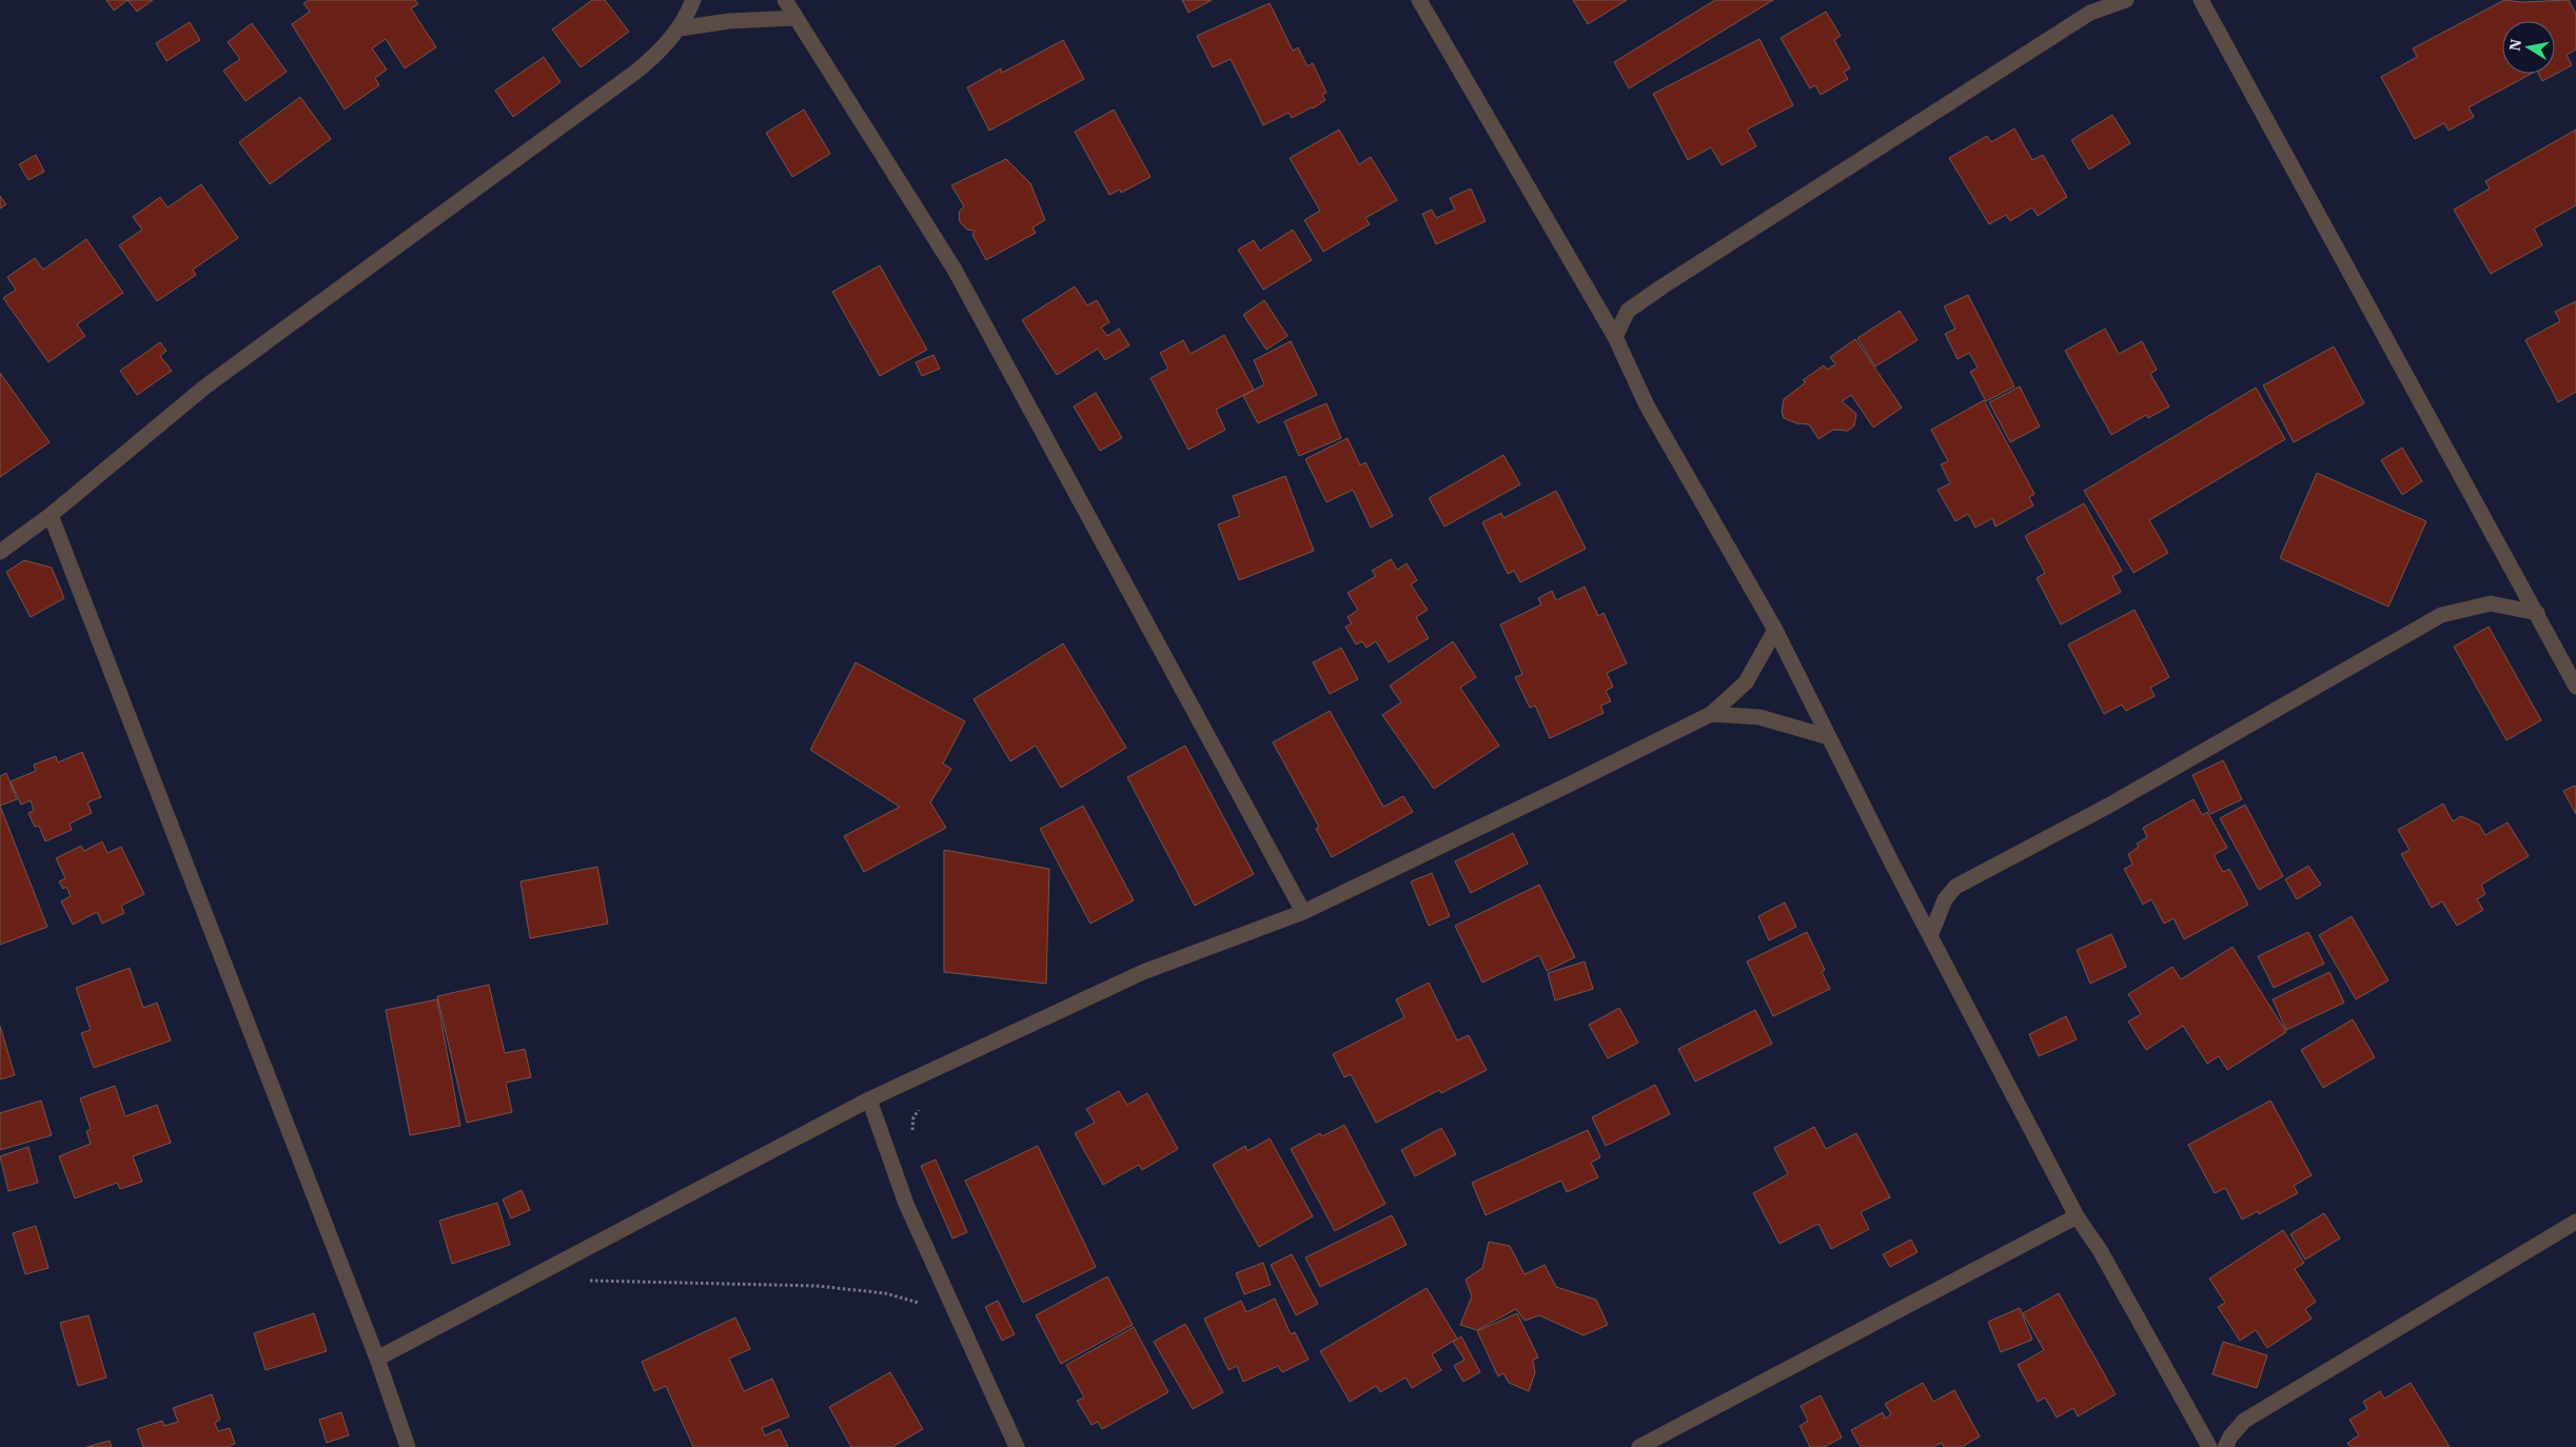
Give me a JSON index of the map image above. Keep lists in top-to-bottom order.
{
  "north": "left"
}
